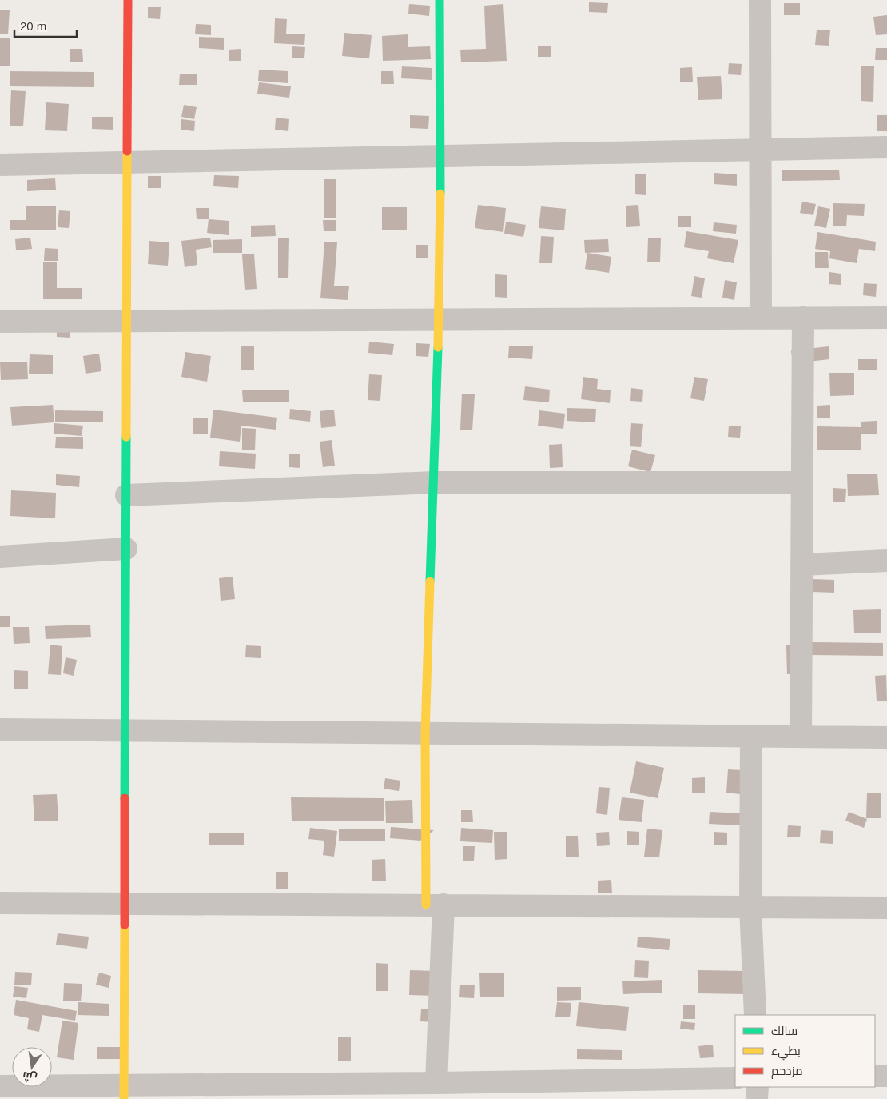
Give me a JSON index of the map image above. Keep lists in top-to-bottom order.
{
  "legend": ["سالك", "بطيء", "مزدحم"],
  "scale_bar": "20 m",
  "north": "bottom"
}
